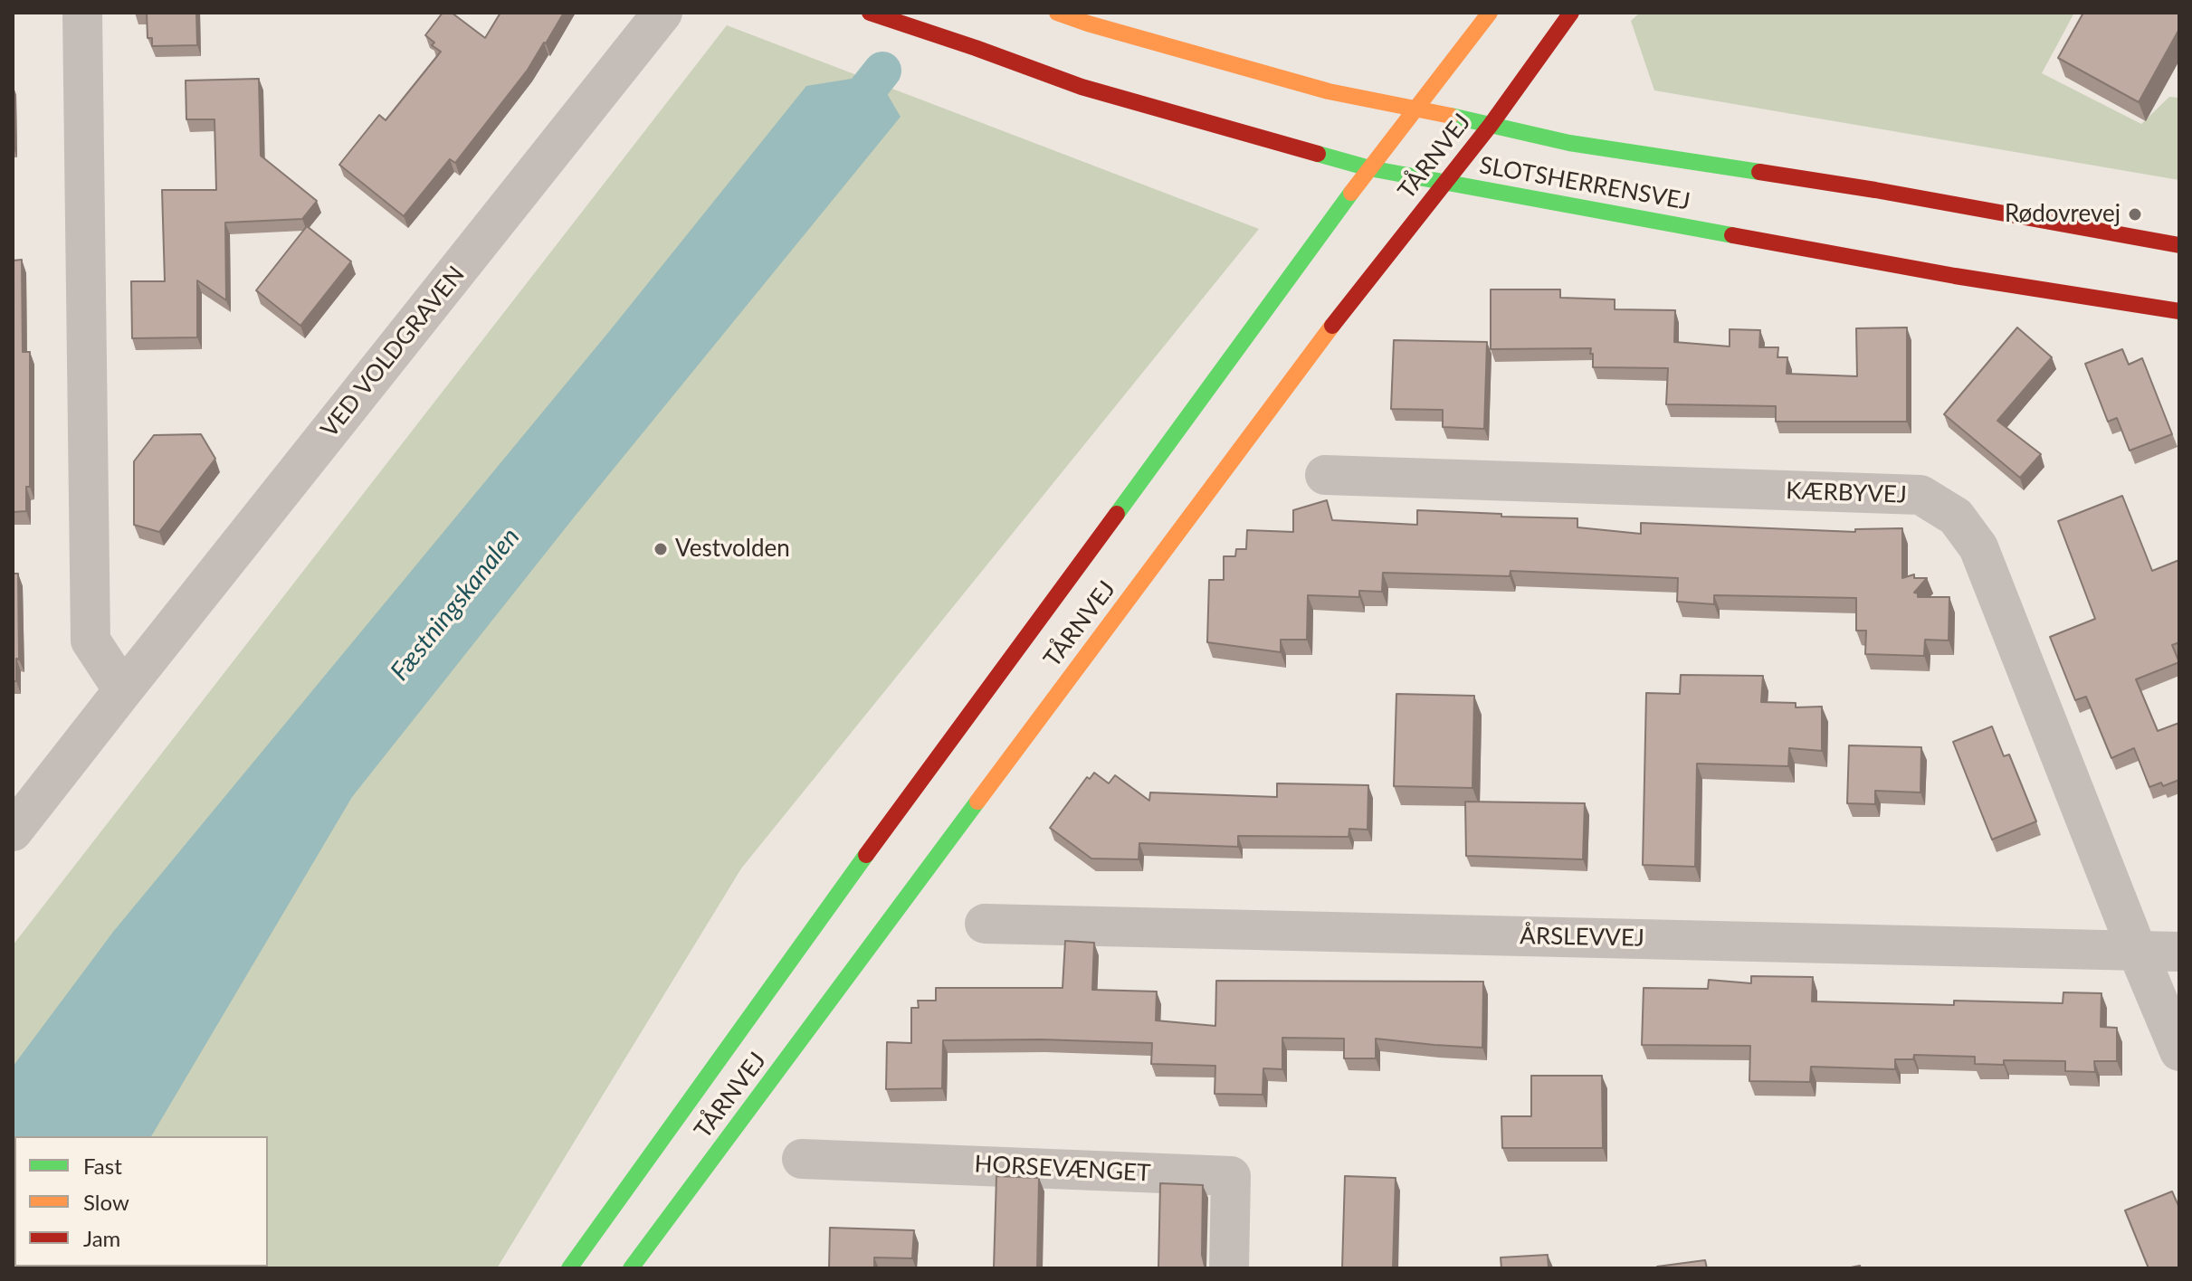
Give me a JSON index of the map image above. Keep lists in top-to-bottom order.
{
  "streets": {
    "street": [
      "TÅRNVEJ",
      "SLOTSHERRENSVEJ",
      "VED VOLDGRAVEN",
      "KÆRBYVEJ",
      "ÅRSLEVVEJ",
      "HORSEVÆNGET"
    ]
  },
  "crossings": [
    ["TÅRNVEJ", "SLOTSHERRENSVEJ"],
    ["KÆRBYVEJ", "ÅRSLEVVEJ"]
  ],
  "water": ["Fæstningskanalen"],
  "places": ["Rødovrevej", "Vestvolden"],
  "legend": ["Fast", "Slow", "Jam"]
}
